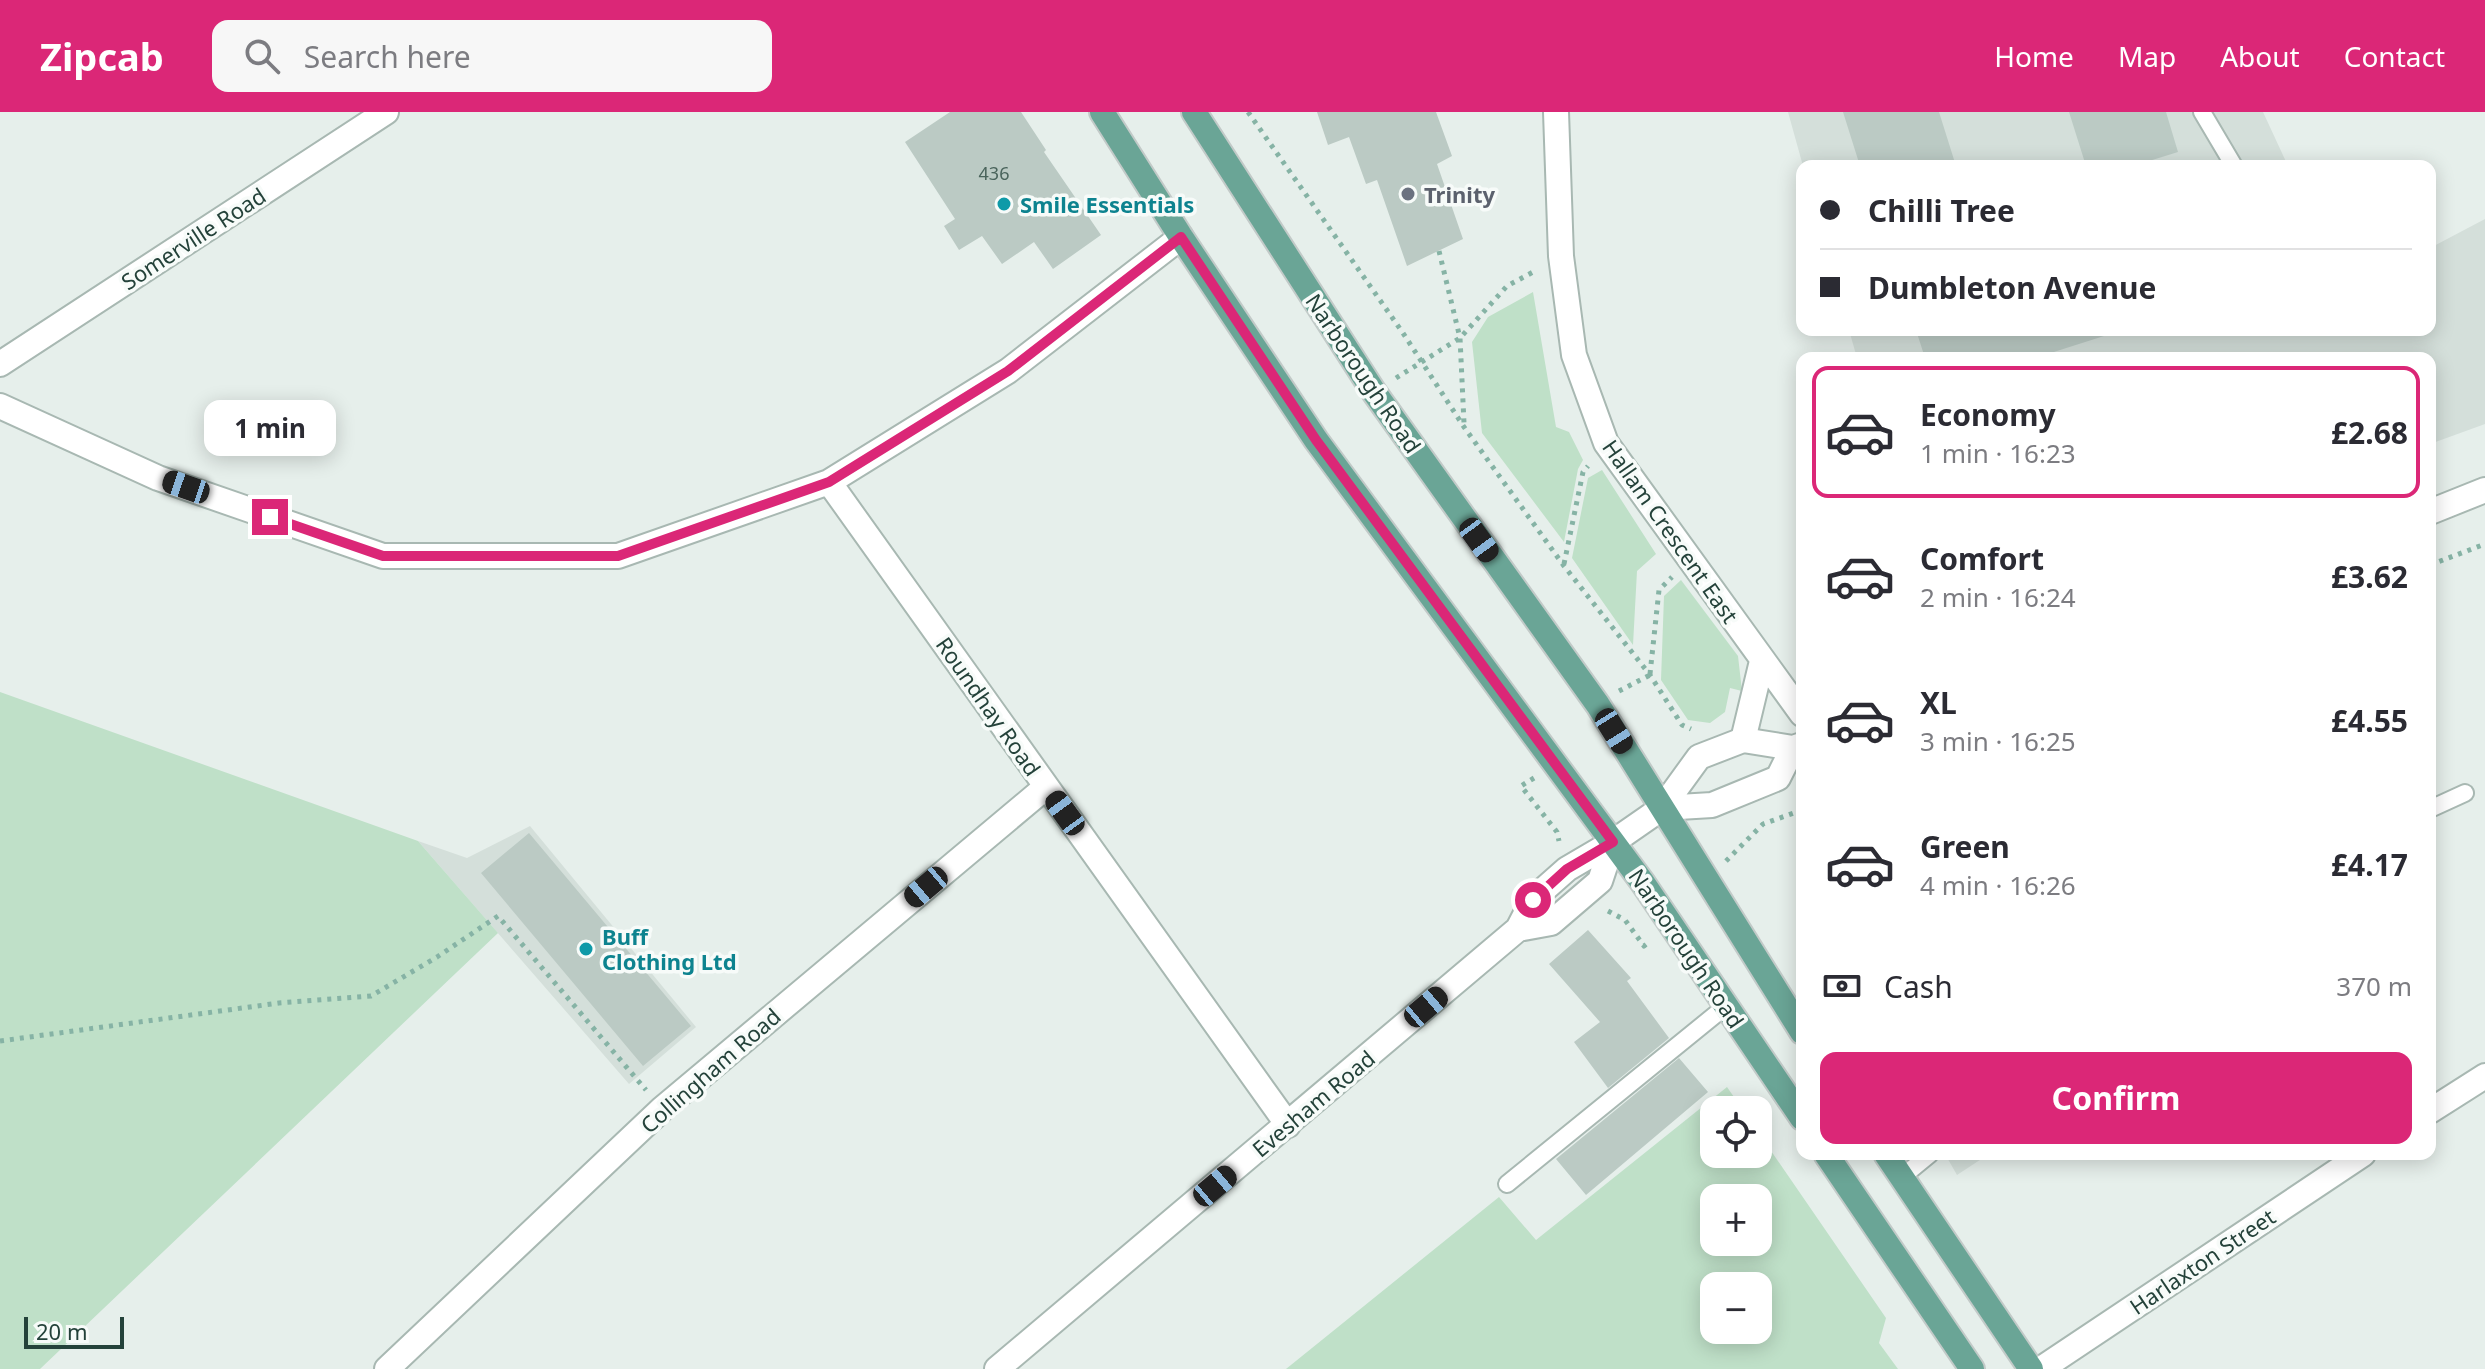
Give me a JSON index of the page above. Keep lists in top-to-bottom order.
{
  "streets": {
    "main road": ["Narborough Road"],
    "street": [
      "Somerville Road",
      "Hallam Crescent East",
      "Roundhay Road",
      "Collingham Road",
      "Evesham Road",
      "Harlaxton Street"
    ]
  },
  "crossings": [
    ["Narborough Road", "Evesham Road"],
    ["Roundhay Road", "Collingham Road"],
    ["Roundhay Road", "Evesham Road"]
  ],
  "places": ["Trinity", "Smile Essentials", "Buff Clothing Ltd"],
  "house_numbers": ["436"],
  "scale_bar": "20 m",
  "page": {
    "header": "Zipcab",
    "search": "Search here",
    "nav": [
      "Home",
      "Map",
      "About",
      "Contact"
    ],
    "banner": ["Chilli Tree", "Dumbleton Avenue"],
    "list": [
      {
        "name": "Economy",
        "note": "1 min · 16:23",
        "value": "£2.68"
      },
      {
        "name": "Comfort",
        "note": "2 min · 16:24",
        "value": "£3.62"
      },
      {
        "name": "XL",
        "note": "3 min · 16:25",
        "value": "£4.55"
      },
      {
        "name": "Green",
        "note": "4 min · 16:26",
        "value": "£4.17"
      }
    ],
    "bubble": "1 min",
    "pay": ["Cash", "370 m"],
    "buttons": "Confirm",
    "map_buttons": ["+", "−"],
    "scale": "20 m"
  }
}
